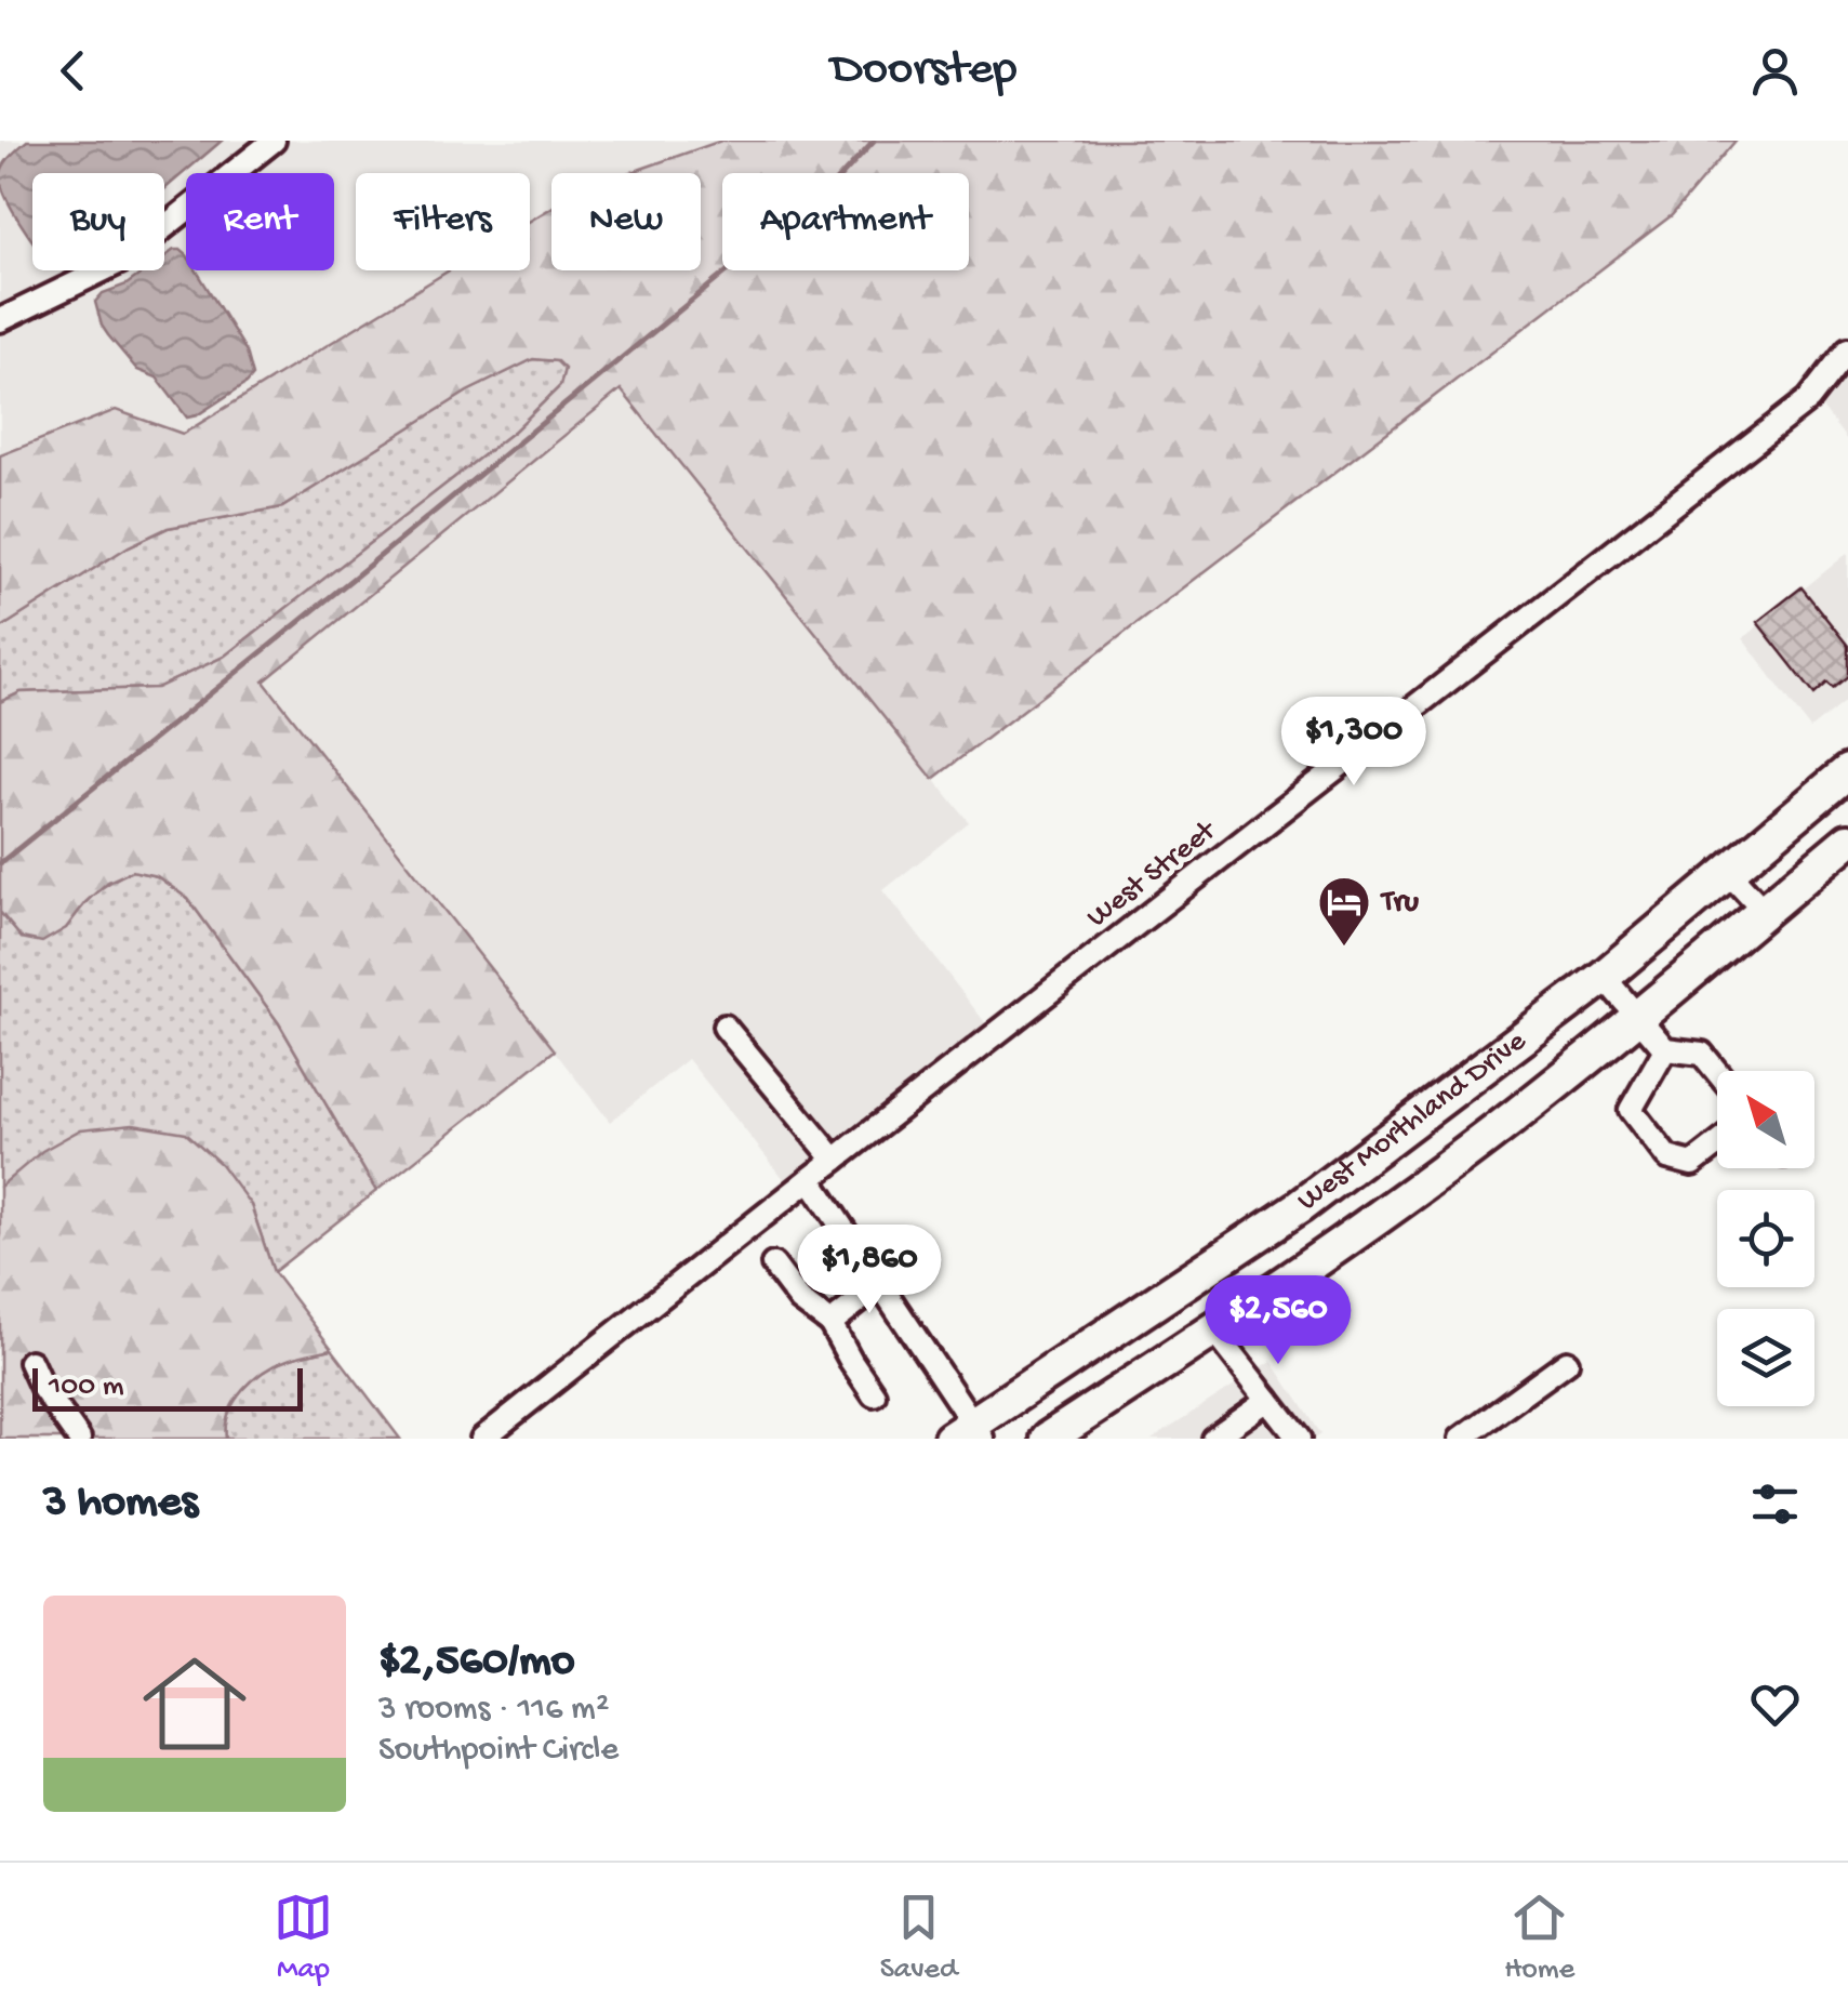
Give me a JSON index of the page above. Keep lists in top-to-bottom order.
{
  "streets": {
    "highway": ["West Morthland Drive"],
    "street": ["West Street"]
  },
  "places": {
    "hotel": ["Tru"]
  },
  "scale_bar": "100 m",
  "north": "top left",
  "page": {
    "header": "Doorstep",
    "chip": [
      "Buy",
      "Rent",
      "Filters",
      "New",
      "Apartment"
    ],
    "price": ["$1,300", "$1,860", "$2,560"],
    "scale": "100 m",
    "heading": "3 homes",
    "list": [
      {
        "name": "$2,560/mo",
        "note": "3 rooms · 116 m² · Southpoint Circle"
      }
    ],
    "tabs": ["Map", "Saved", "Home"]
  }
}
